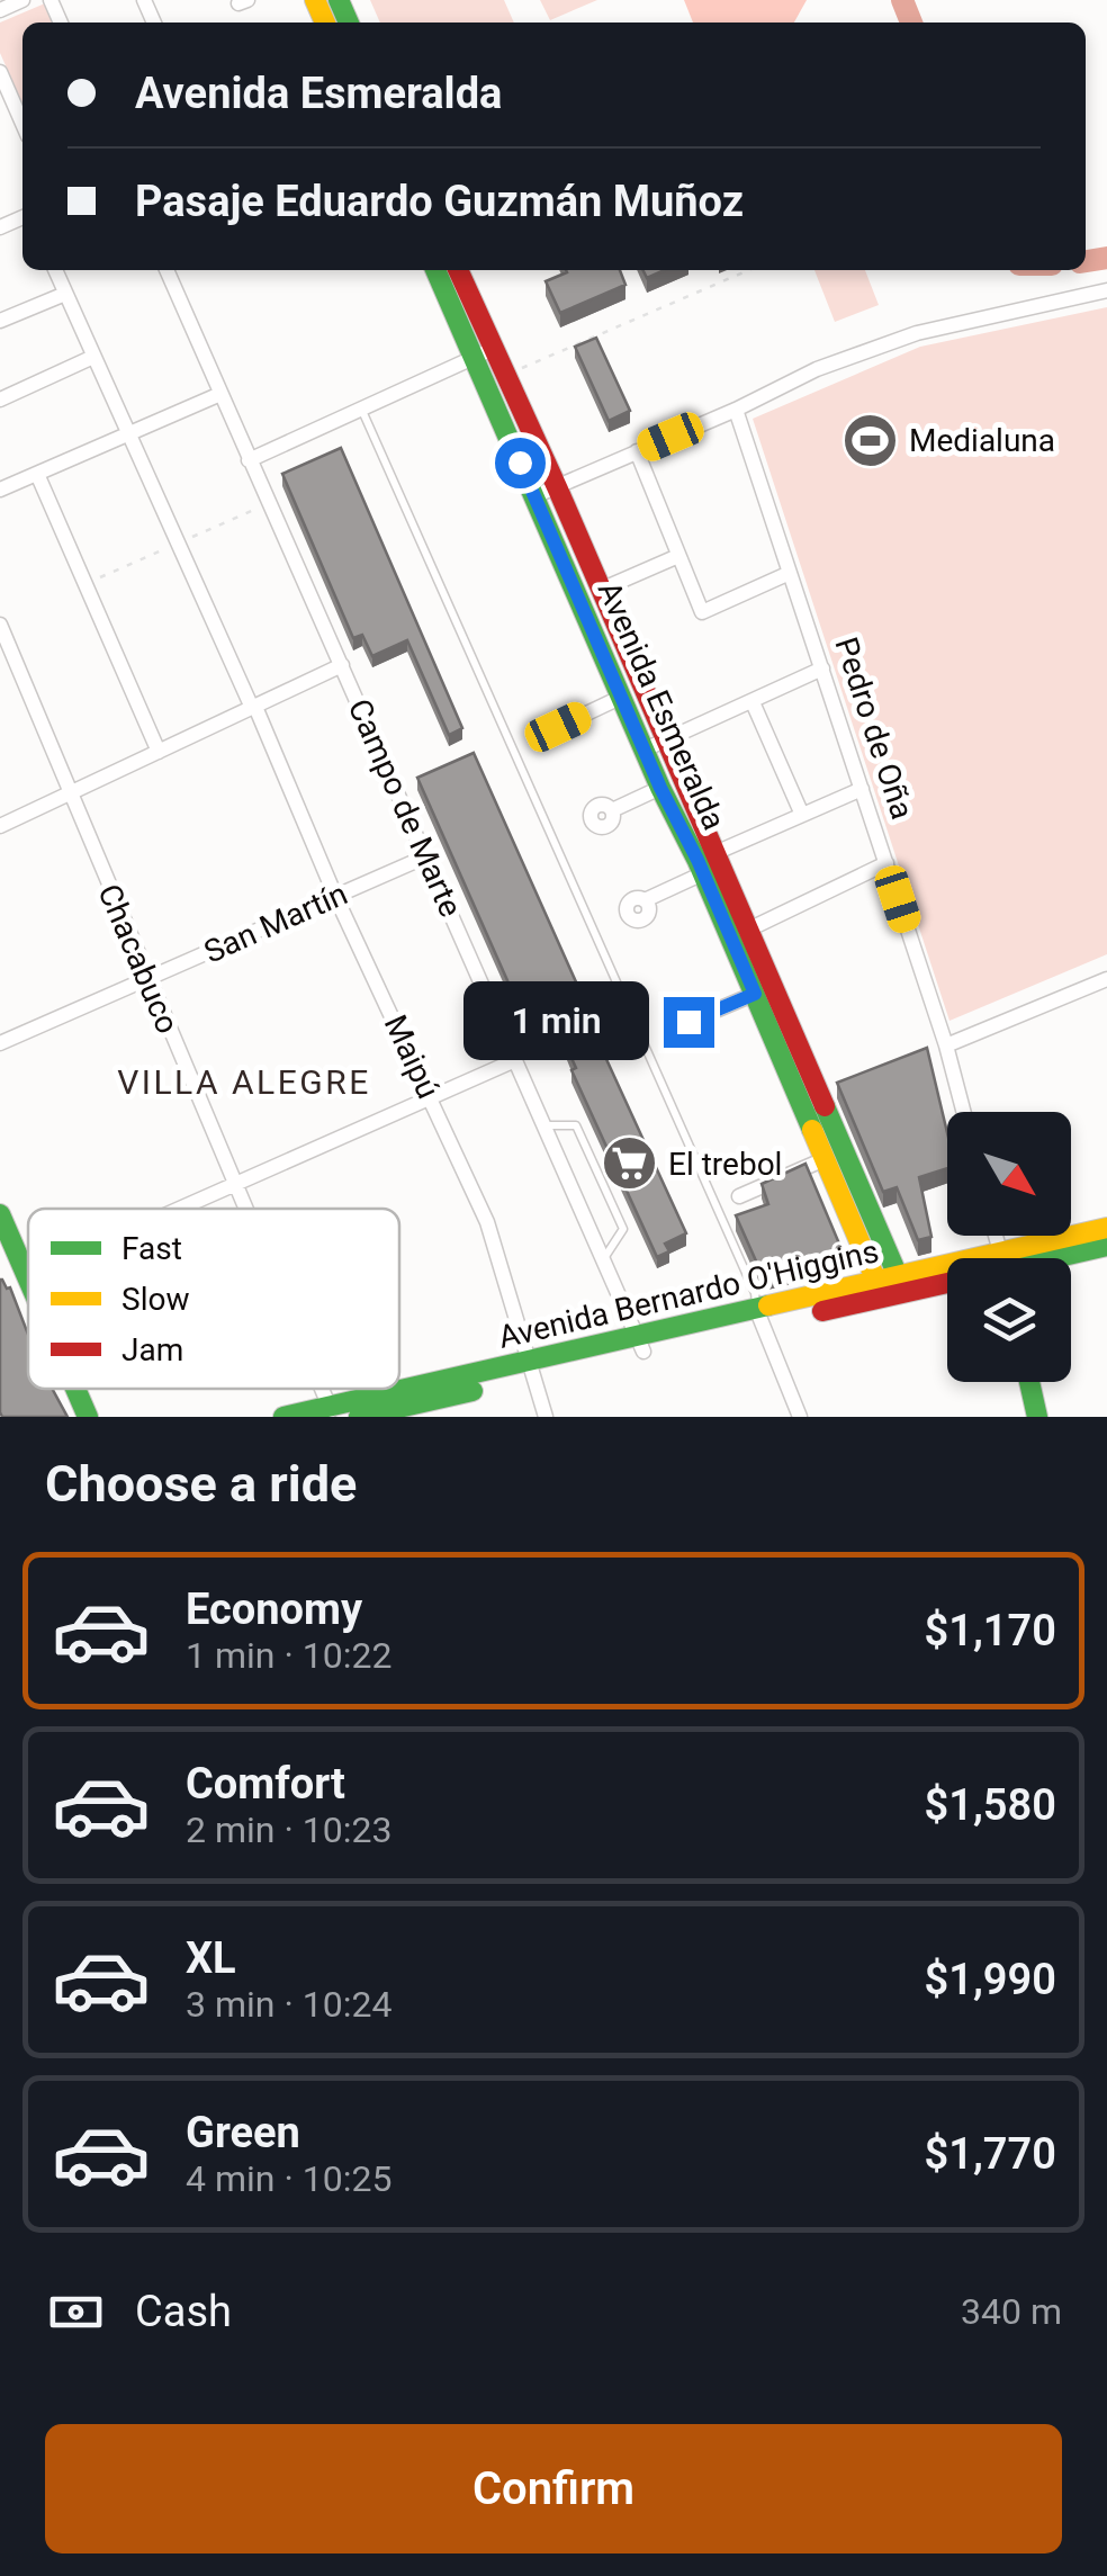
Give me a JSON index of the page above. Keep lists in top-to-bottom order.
{
  "streets": {
    "street": [
      "Avenida Esmeralda",
      "Pedro de Oña",
      "Campo de Marte",
      "San Martín",
      "Chacabuco",
      "Maipú",
      "Avenida Bernardo O'Higgins"
    ]
  },
  "crossings": [
    ["Avenida Esmeralda", "Avenida Bernardo O'Higgins"],
    ["Campo de Marte", "San Martín"],
    ["Campo de Marte", "Avenida Bernardo O'Higgins"],
    ["San Martín", "Chacabuco"],
    ["San Martín", "Maipú"],
    ["Maipú", "Avenida Bernardo O'Higgins"]
  ],
  "districts": ["VILLA ALEGRE"],
  "places": {
    "sports": ["Medialuna"],
    "supermarket": ["El trebol"]
  },
  "legend": ["Fast", "Slow", "Jam"],
  "north": "bottom right",
  "page": {
    "banner": ["Avenida Esmeralda", "Pasaje Eduardo Guzmán Muñoz"],
    "bubble": "1 min",
    "heading": "Choose a ride",
    "list": [
      {
        "name": "Economy",
        "note": "1 min · 10:22",
        "value": "$1,170"
      },
      {
        "name": "Comfort",
        "note": "2 min · 10:23",
        "value": "$1,580"
      },
      {
        "name": "XL",
        "note": "3 min · 10:24",
        "value": "$1,990"
      },
      {
        "name": "Green",
        "note": "4 min · 10:25",
        "value": "$1,770"
      }
    ],
    "pay": ["Cash", "340 m"],
    "buttons": "Confirm"
  }
}
